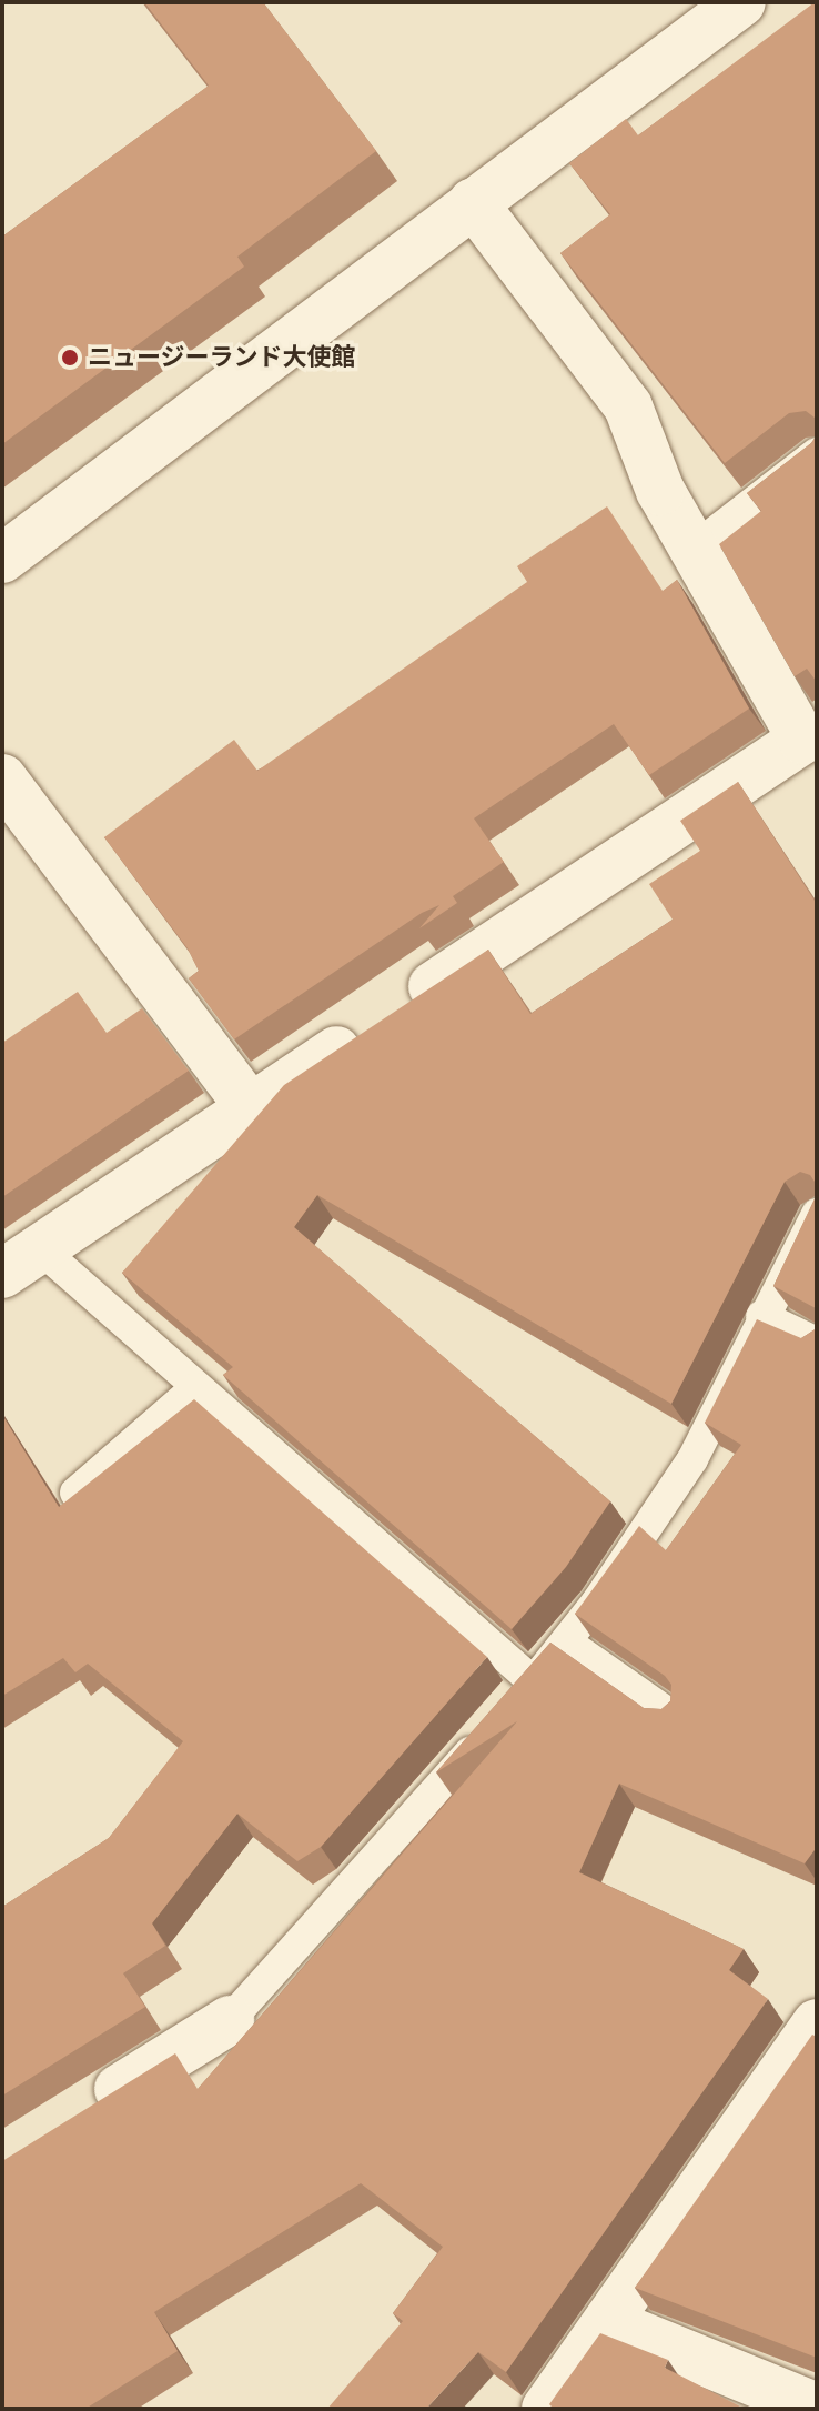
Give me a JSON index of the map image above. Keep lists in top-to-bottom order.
{
  "places": ["ニュージーランド大使館"]
}
